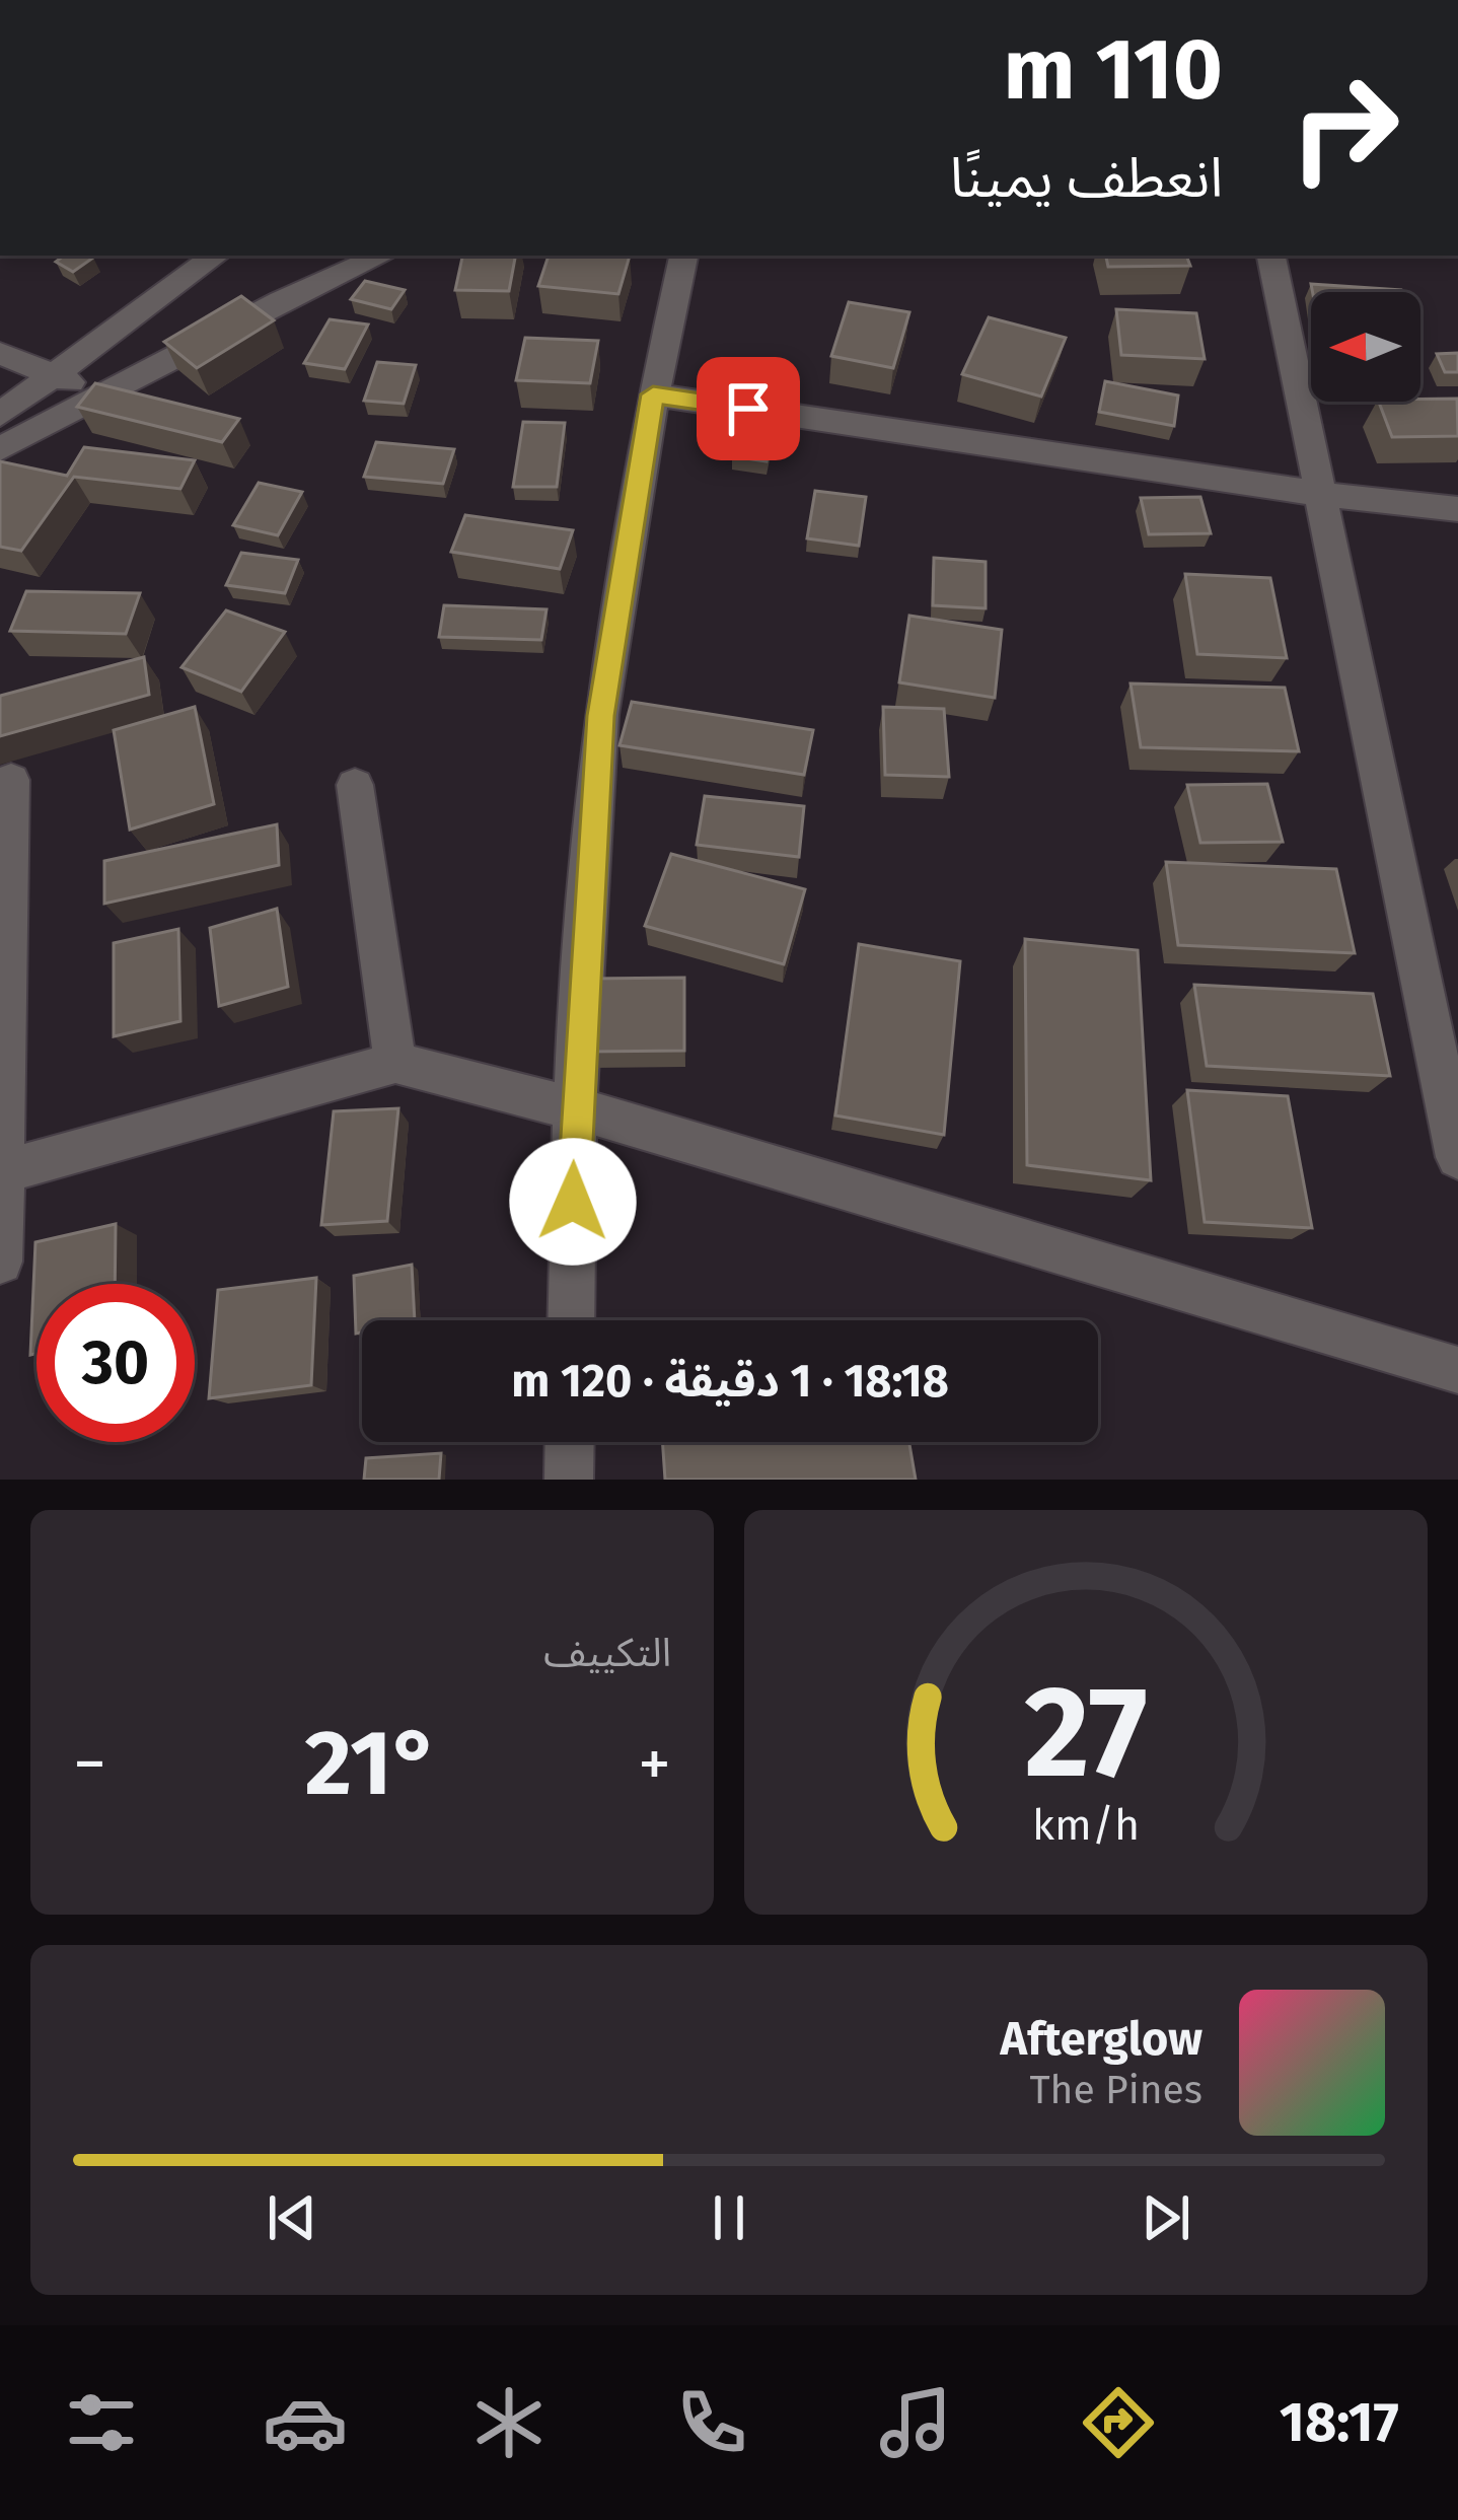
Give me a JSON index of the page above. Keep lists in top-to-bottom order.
{
  "north": "left",
  "page": {
    "turn": ["110 m", "انعطف يمينًا"],
    "limit": "30",
    "trip": "18:18 · 1 دقيقة · 120 m",
    "tile": "التكييف",
    "heat": ["−", "21°", "+"],
    "song": ["Afterglow", "The Pines"],
    "tabs": "18:17",
    "gauge": ["27", "km/h"]
  }
}
